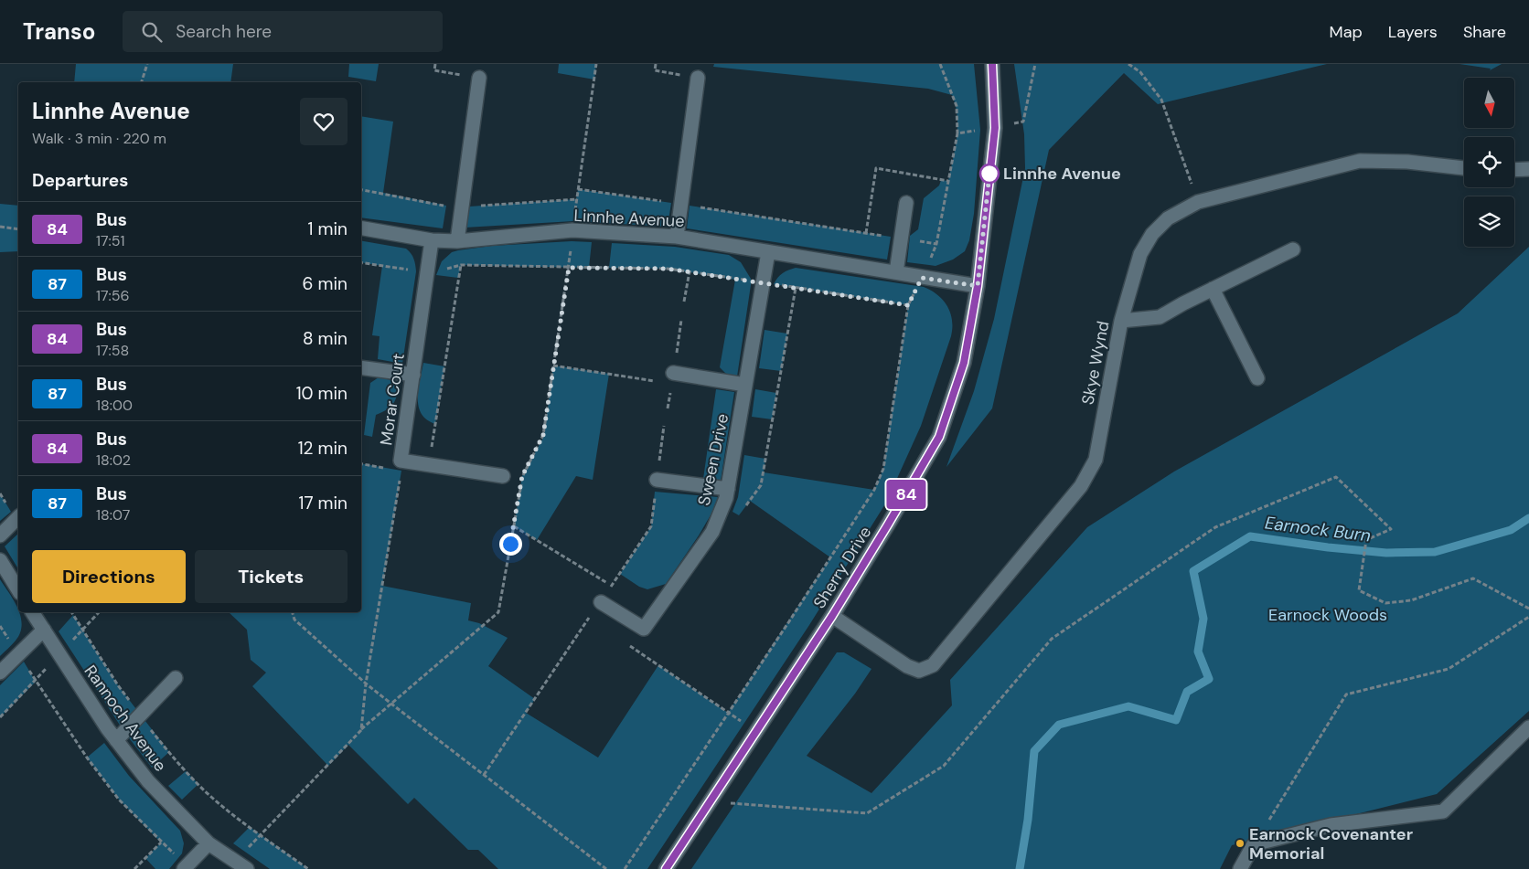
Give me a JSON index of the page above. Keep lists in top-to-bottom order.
{
  "streets": {
    "street": [
      "Linnhe Avenue",
      "Skye Wynd",
      "Morar Court",
      "Sween Drive",
      "Sherry Drive",
      "Rannoch Avenue"
    ]
  },
  "crossings": [
    ["Linnhe Avenue", "Morar Court"],
    ["Linnhe Avenue", "Sween Drive"],
    ["Linnhe Avenue", "Sherry Drive"],
    ["Skye Wynd", "Sherry Drive"]
  ],
  "water": ["Earnock Burn"],
  "parks": ["Earnock Woods"],
  "places": ["Linnhe Avenue", "Earnock Covenanter Memorial"],
  "lines": ["bus line 84"],
  "north": "bottom",
  "page": {
    "header": "Transo",
    "search": "Search here",
    "nav": ["Map", "Layers", "Share"],
    "on_map": "84",
    "heading": [
      ["Linnhe Avenue", "Walk · 3 min · 220 m"],
      "Departures"
    ],
    "list": [
      {
        "mark": "84",
        "name": "Bus",
        "note": "17:51",
        "value": "1 min"
      },
      {
        "mark": "87",
        "name": "Bus",
        "note": "17:56",
        "value": "6 min"
      },
      {
        "mark": "84",
        "name": "Bus",
        "note": "17:58",
        "value": "8 min"
      },
      {
        "mark": "87",
        "name": "Bus",
        "note": "18:00",
        "value": "10 min"
      },
      {
        "mark": "84",
        "name": "Bus",
        "note": "18:02",
        "value": "12 min"
      },
      {
        "mark": "87",
        "name": "Bus",
        "note": "18:07",
        "value": "17 min"
      }
    ],
    "buttons": ["Directions", "Tickets"]
  }
}
